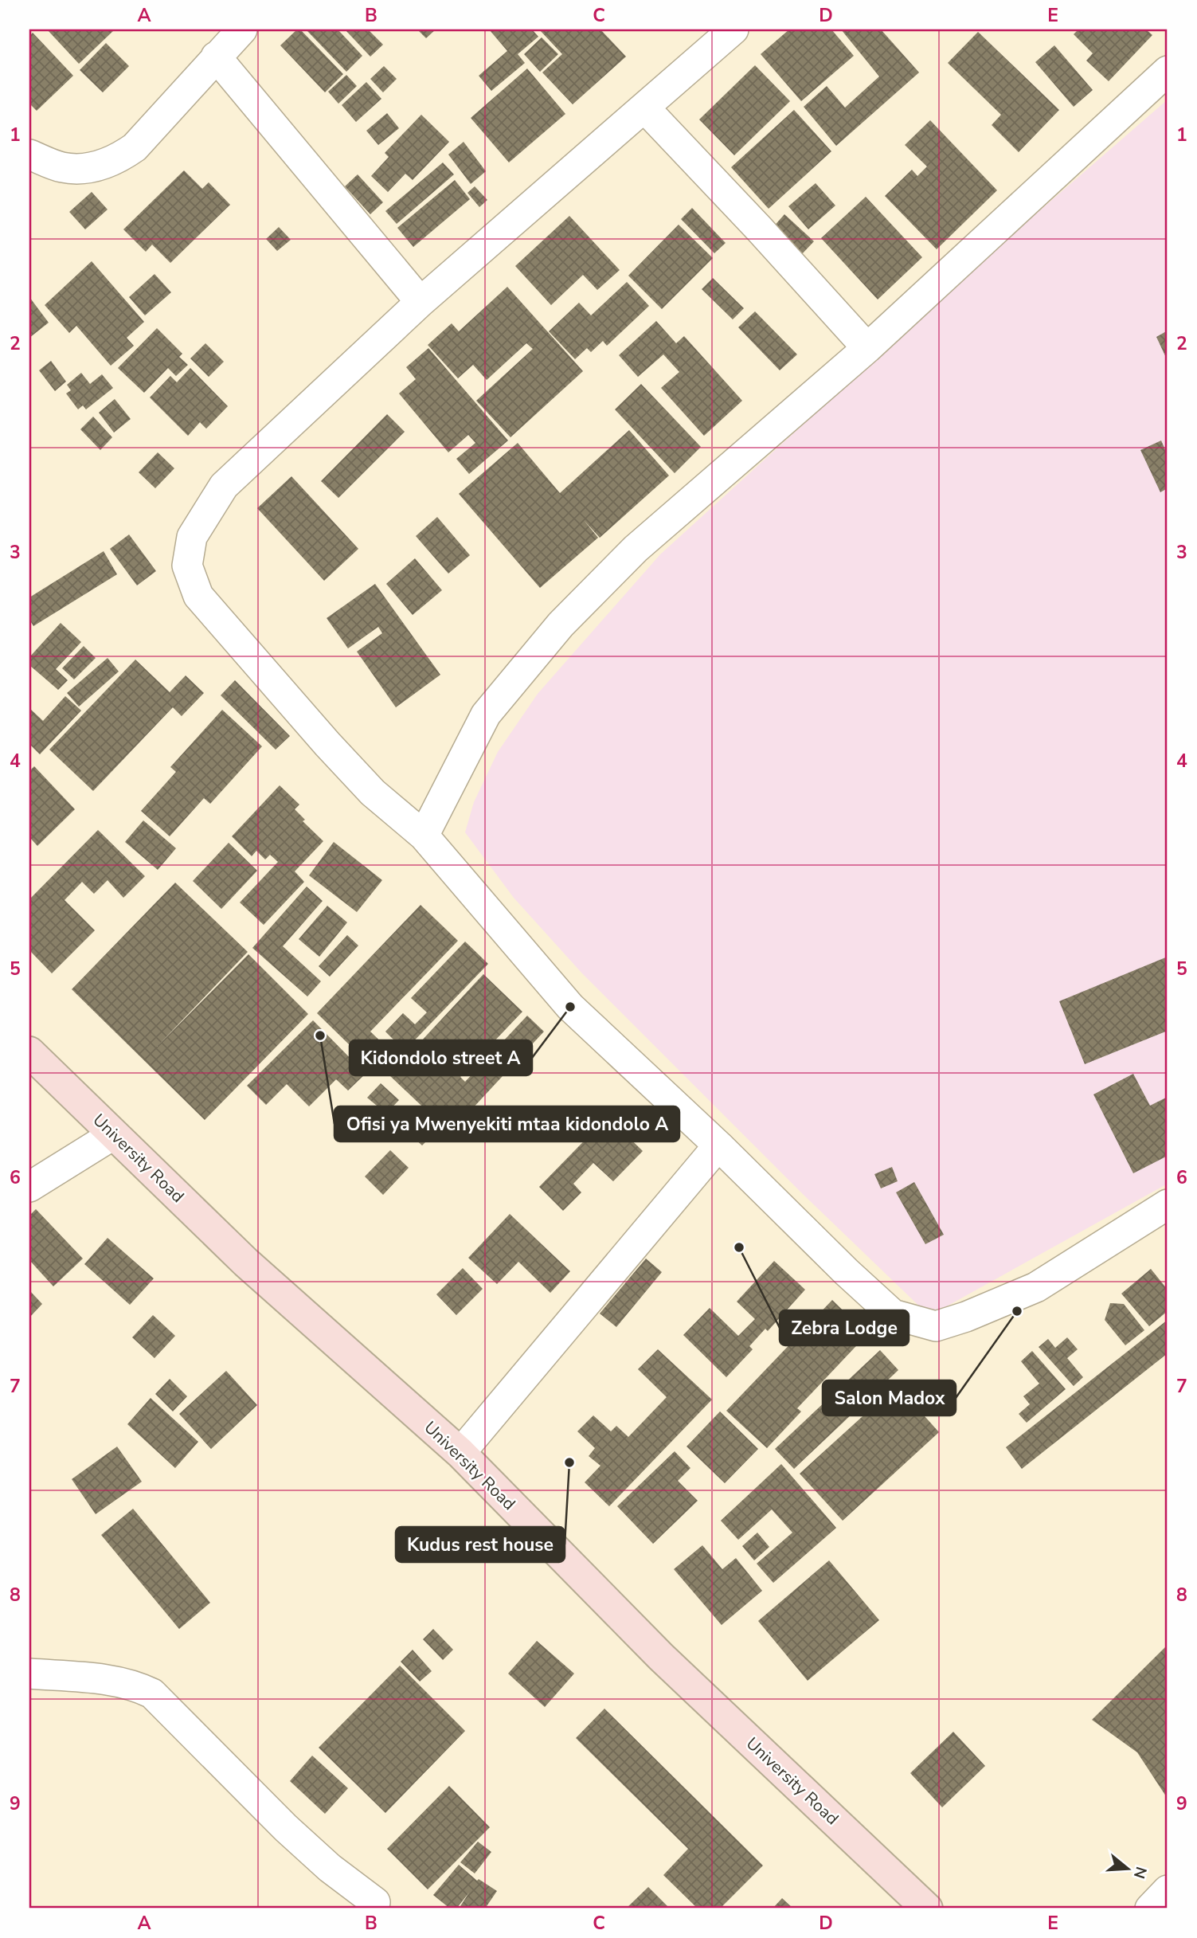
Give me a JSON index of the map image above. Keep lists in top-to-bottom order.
{
  "streets": {
    "main road": ["University Road"]
  },
  "places": [
    "Kidondolo street A",
    "Ofisi ya Mwenyekiti mtaa kidondolo A",
    "Zebra Lodge",
    "Salon Madox",
    "Kudus rest house"
  ],
  "north": "right",
  "grid": {
    "columns": [
      "A",
      "B",
      "C",
      "D",
      "E"
    ],
    "rows": [
      "1",
      "2",
      "3",
      "4",
      "5",
      "6",
      "7",
      "8",
      "9"
    ]
  }
}
